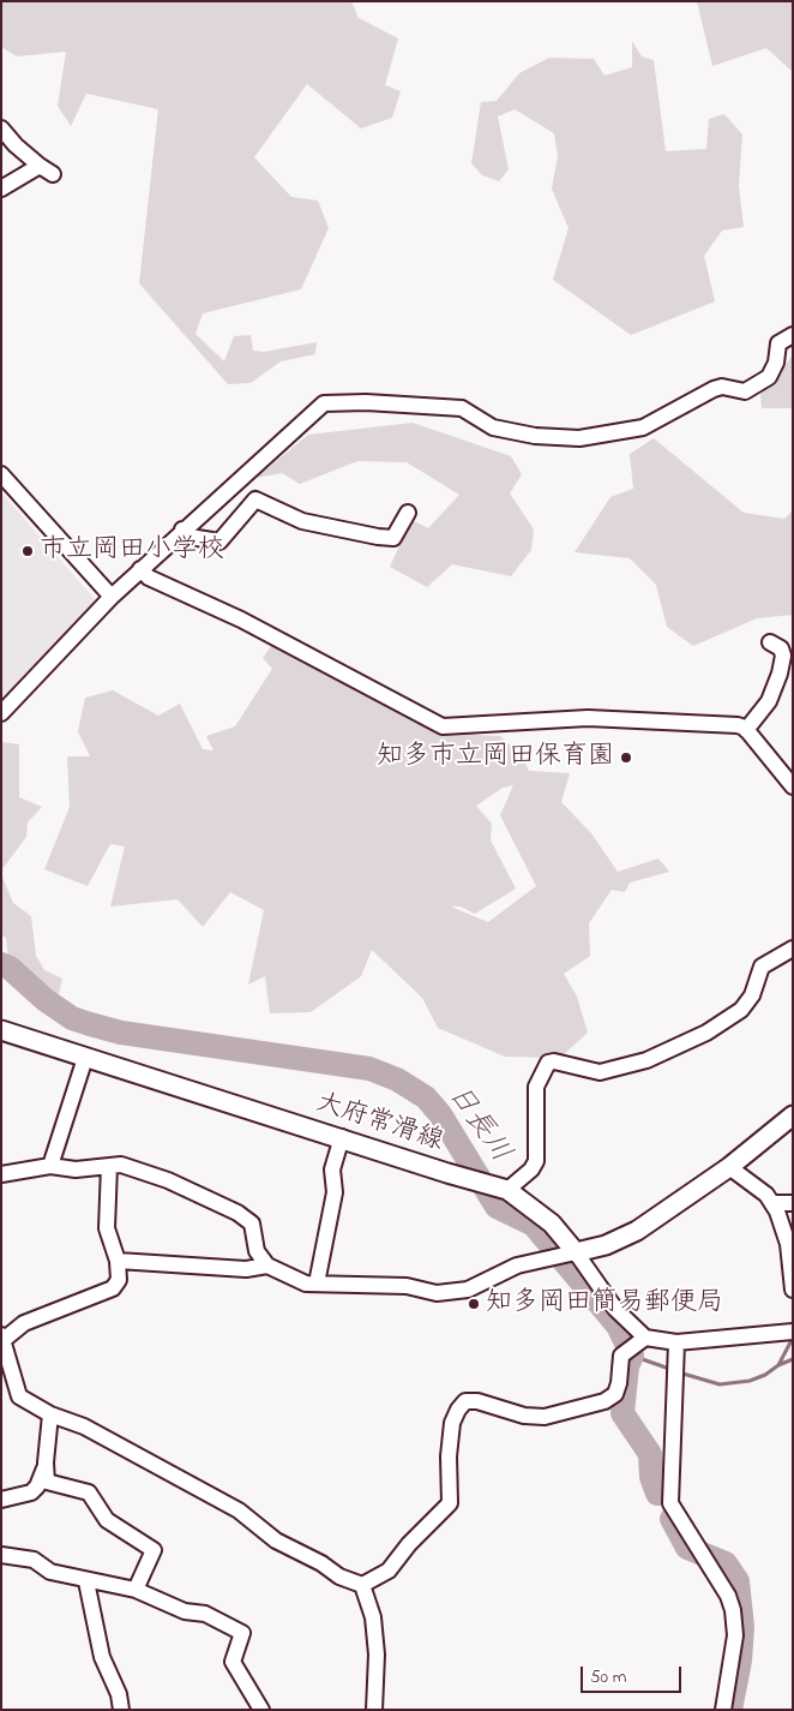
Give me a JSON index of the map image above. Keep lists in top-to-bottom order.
{
  "streets": {
    "main road": ["大府常滑線"]
  },
  "water": ["日長川"],
  "places": ["市立岡田小学校", "知多市立岡田保育園", "知多岡田簡易郵便局"],
  "scale_bar": "50 m"
}
